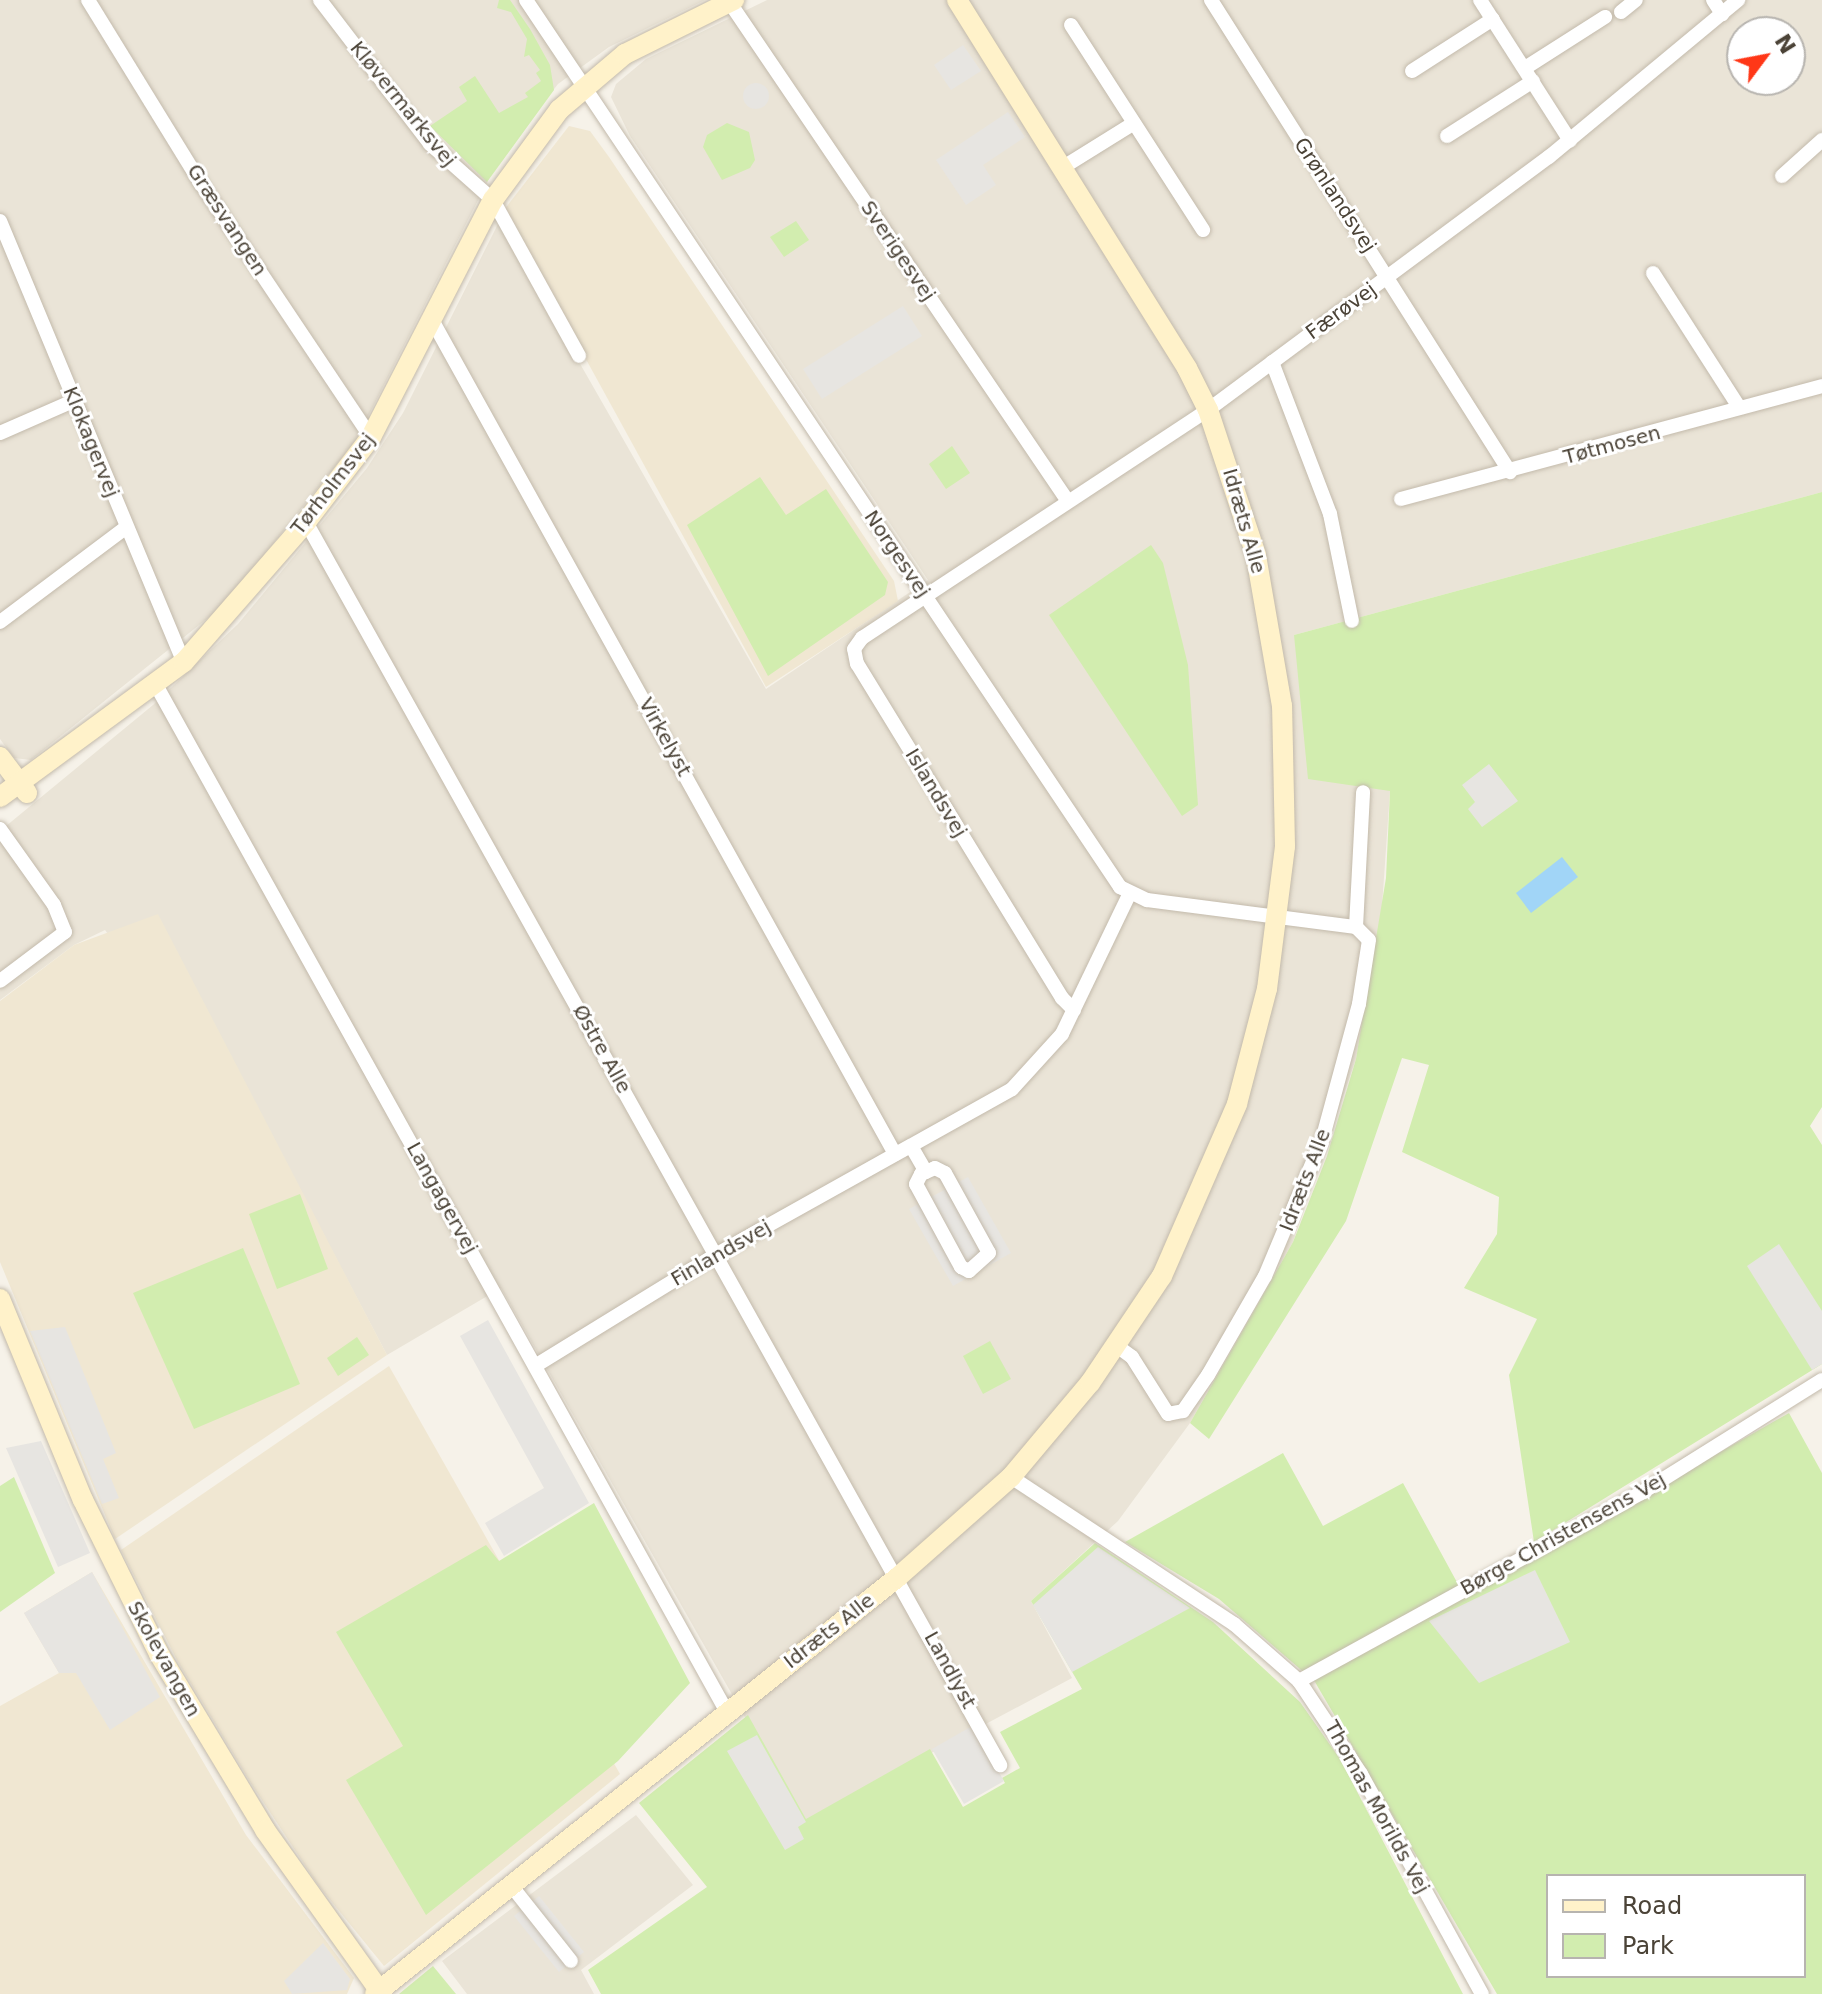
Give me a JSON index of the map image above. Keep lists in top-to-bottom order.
{
  "streets": {
    "street": [
      "Kløvermarksvej",
      "Grønlandsvej",
      "Græsvangen",
      "Sverigesvej",
      "Færøvej",
      "Klokagervej",
      "Tøtmosen",
      "Tørholmsvej",
      "Idræts Alle",
      "Norgesvej",
      "Virkelyst",
      "Islandsvej",
      "Østre Alle",
      "Langagervej",
      "Finlandsvej",
      "Børge Christensens Vej",
      "Skolevangen",
      "Landlyst",
      "Thomas Morilds Vej"
    ]
  },
  "crossings": [
    ["Kløvermarksvej", "Tørholmsvej"],
    ["Grønlandsvej", "Færøvej"],
    ["Grønlandsvej", "Tøtmosen"],
    ["Græsvangen", "Tørholmsvej"],
    ["Sverigesvej", "Færøvej"],
    ["Sverigesvej", "Tørholmsvej"],
    ["Færøvej", "Idræts Alle"],
    ["Færøvej", "Norgesvej"],
    ["Færøvej", "Islandsvej"],
    ["Klokagervej", "Tørholmsvej"],
    ["Tørholmsvej", "Norgesvej"],
    ["Tørholmsvej", "Virkelyst"],
    ["Tørholmsvej", "Østre Alle"],
    ["Tørholmsvej", "Langagervej"],
    ["Idræts Alle", "Østre Alle"],
    ["Idræts Alle", "Langagervej"],
    ["Idræts Alle", "Skolevangen"],
    ["Idræts Alle", "Landlyst"],
    ["Idræts Alle", "Thomas Morilds Vej"],
    ["Norgesvej", "Islandsvej"],
    ["Norgesvej", "Finlandsvej"],
    ["Virkelyst", "Finlandsvej"],
    ["Islandsvej", "Finlandsvej"],
    ["Østre Alle", "Finlandsvej"],
    ["Østre Alle", "Landlyst"],
    ["Langagervej", "Finlandsvej"],
    ["Børge Christensens Vej", "Thomas Morilds Vej"]
  ],
  "legend": ["Road", "Park"],
  "north": "top right"
}
